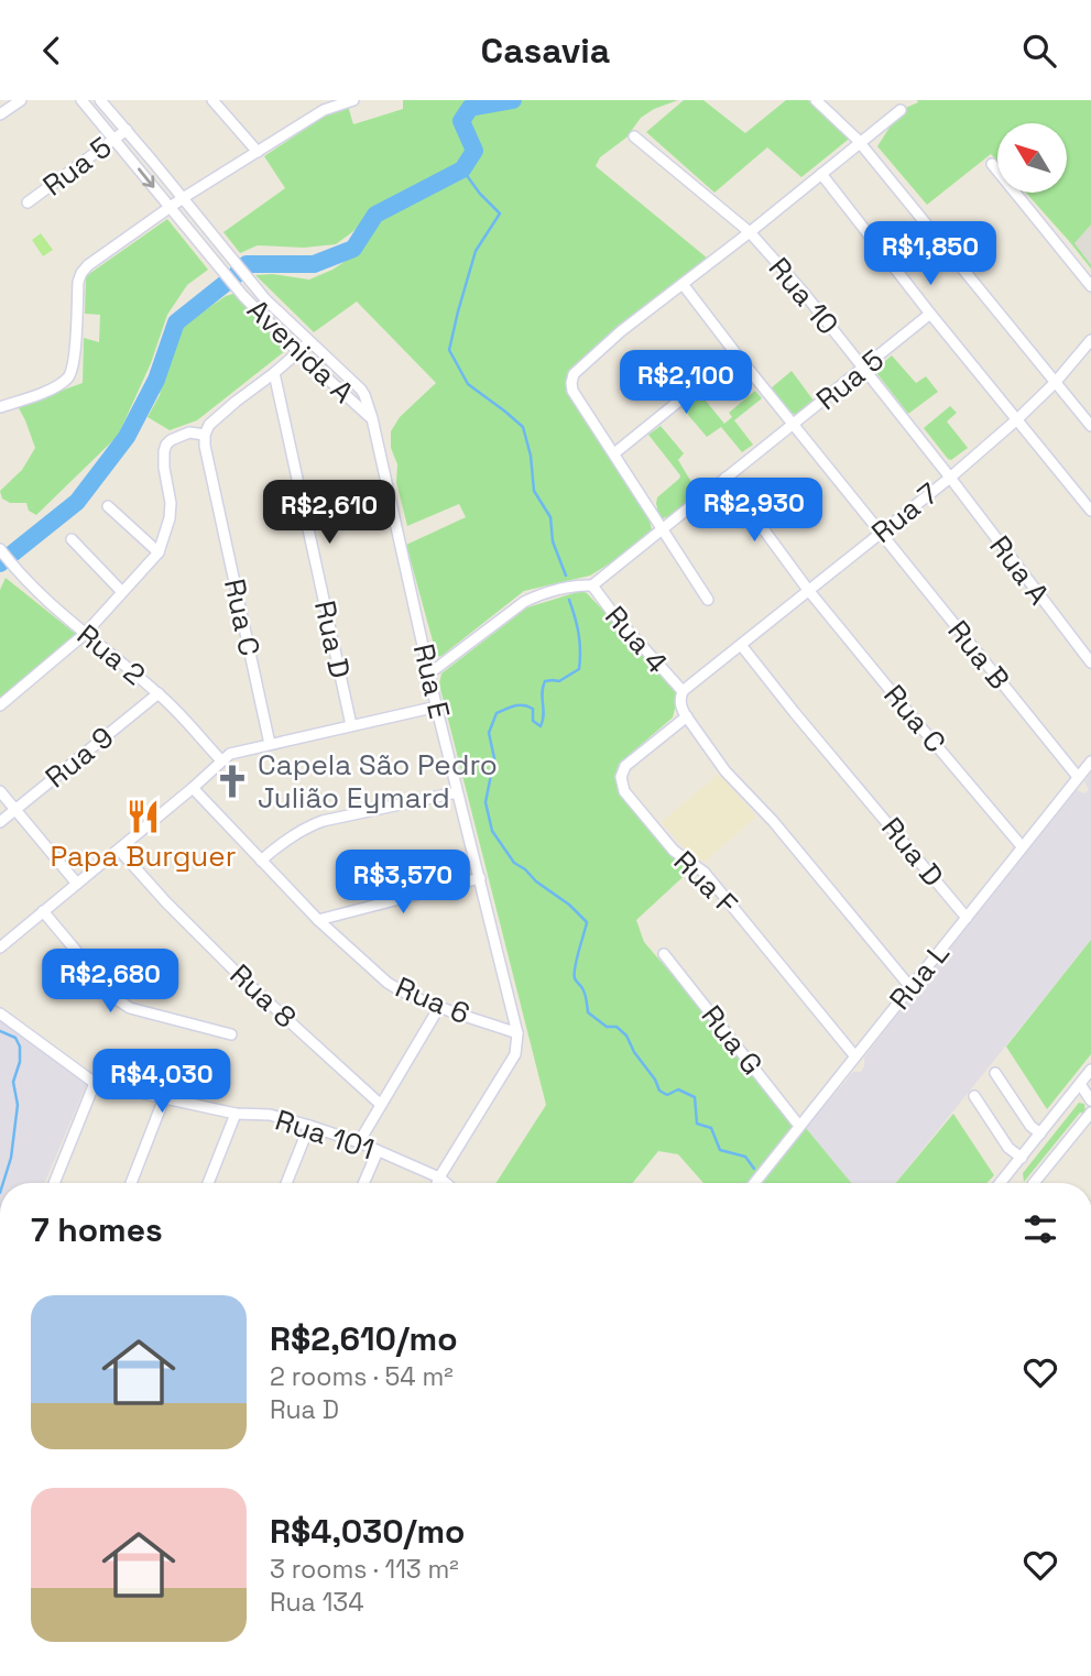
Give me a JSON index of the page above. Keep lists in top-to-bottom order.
{
  "streets": {
    "street": [
      "Rua 5",
      "Rua 10",
      "Avenida A",
      "Rua 7",
      "Rua A",
      "Rua C",
      "Rua D",
      "Rua 4",
      "Rua 2",
      "Rua B",
      "Rua E",
      "Rua 9",
      "Rua F",
      "Rua L",
      "Rua 8",
      "Rua 6",
      "Rua G",
      "Rua 101"
    ]
  },
  "crossings": [
    ["Rua 5", "Rua 10"],
    ["Rua 5", "Avenida A"],
    ["Rua 5", "Rua 4"],
    ["Rua 5", "Rua B"],
    ["Rua 10", "Rua 7"],
    ["Rua 10", "Rua A"],
    ["Avenida A", "Rua E"],
    ["Rua 7", "Rua A"],
    ["Rua 7", "Rua C"],
    ["Rua 7", "Rua D"],
    ["Rua 7", "Rua 4"],
    ["Rua 7", "Rua B"],
    ["Rua C", "Rua L"],
    ["Rua D", "Rua L"],
    ["Rua 2", "Rua 9"],
    ["Rua B", "Rua L"],
    ["Rua E", "Rua 6"],
    ["Rua F", "Rua L"],
    ["Rua L", "Rua G"]
  ],
  "places": {
    "church": ["Capela São Pedro Julião Eymard"],
    "restaurant": ["Papa Burguer"]
  },
  "north": "top left",
  "page": {
    "header": "Casavia",
    "price": [
      "R$1,850",
      "R$2,100",
      "R$2,930",
      "R$2,610",
      "R$3,570",
      "R$2,680",
      "R$4,030"
    ],
    "heading": "7 homes",
    "list": [
      {
        "name": "R$2,610/mo",
        "note": "2 rooms · 54 m² · Rua D"
      },
      {
        "name": "R$4,030/mo",
        "note": "3 rooms · 113 m² · Rua 134"
      }
    ]
  }
}
